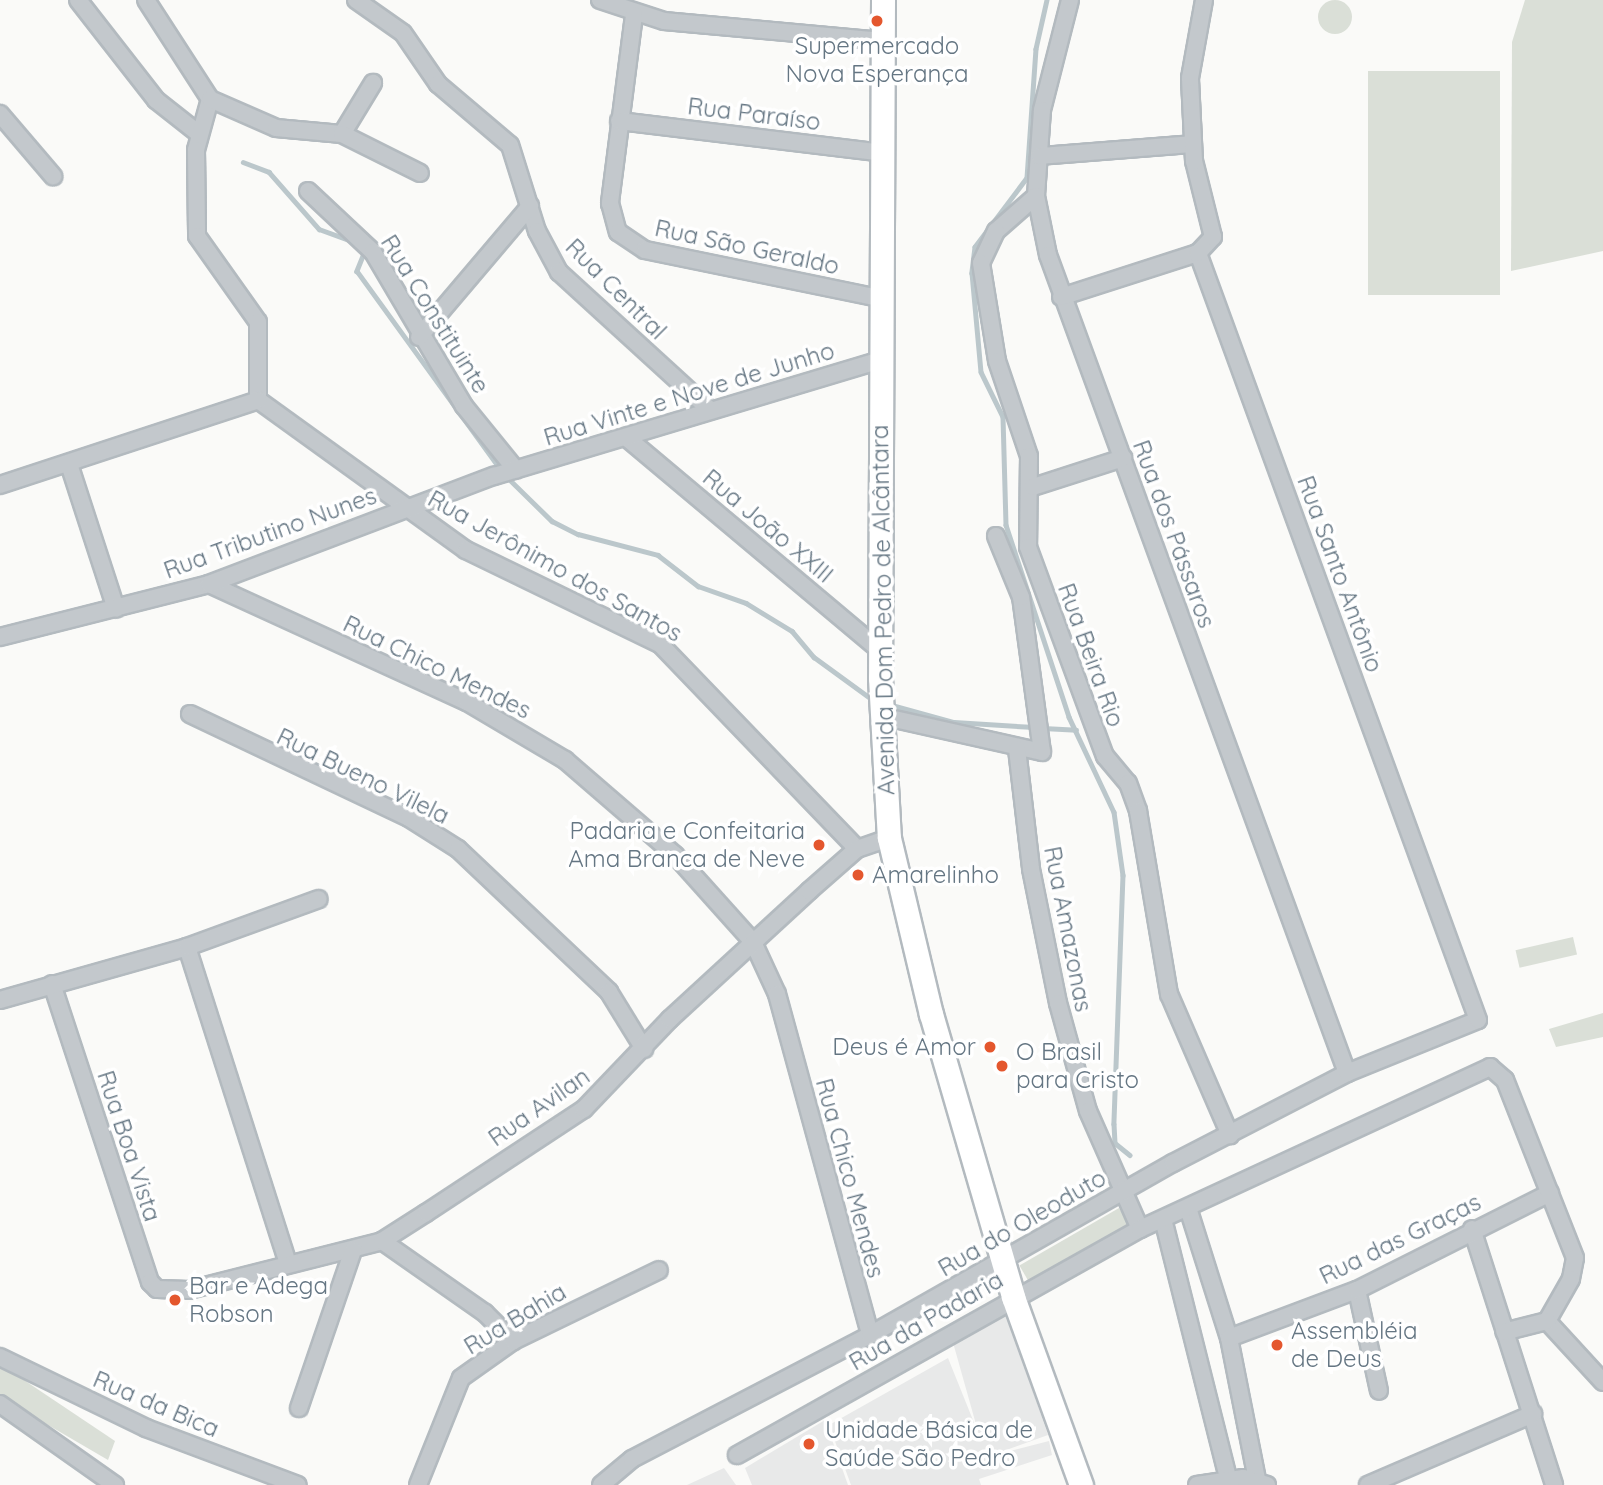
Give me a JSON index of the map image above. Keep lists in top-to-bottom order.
{
  "streets": {
    "street": [
      "Rua Paraíso",
      "Rua São Geraldo",
      "Rua Central",
      "Rua Constituinte",
      "Rua Vinte e Nove de Junho",
      "Rua João XXIII",
      "Rua Tributino Nunes",
      "Rua dos Pássaros",
      "Rua Jerônimo dos Santos",
      "Rua Santo Antônio",
      "Avenida Dom Pedro de Alcântara",
      "Rua Beira Rio",
      "Rua Chico Mendes",
      "Rua Bueno Vilela",
      "Rua Amazonas",
      "Rua Avilan",
      "Rua Boa Vista",
      "Rua do Oleoduto",
      "Rua das Graças",
      "Rua Bahia",
      "Rua da Padaria",
      "Rua da Bica"
    ]
  },
  "crossings": [
    ["Rua Paraíso", "Rua São Geraldo"],
    ["Rua Paraíso", "Avenida Dom Pedro de Alcântara"],
    ["Rua São Geraldo", "Avenida Dom Pedro de Alcântara"],
    ["Rua Central", "Rua Vinte e Nove de Junho"],
    ["Rua Constituinte", "Rua Vinte e Nove de Junho"],
    ["Rua Constituinte", "Rua Tributino Nunes"],
    ["Rua Vinte e Nove de Junho", "Rua João XXIII"],
    ["Rua Vinte e Nove de Junho", "Rua Tributino Nunes"],
    ["Rua Vinte e Nove de Junho", "Avenida Dom Pedro de Alcântara"],
    ["Rua João XXIII", "Avenida Dom Pedro de Alcântara"],
    ["Rua Tributino Nunes", "Rua Jerônimo dos Santos"],
    ["Rua Tributino Nunes", "Rua Chico Mendes"],
    ["Rua dos Pássaros", "Rua Beira Rio"],
    ["Rua dos Pássaros", "Rua do Oleoduto"],
    ["Rua Jerônimo dos Santos", "Rua Avilan"],
    ["Rua Santo Antônio", "Rua do Oleoduto"],
    ["Avenida Dom Pedro de Alcântara", "Rua Avilan"],
    ["Avenida Dom Pedro de Alcântara", "Rua do Oleoduto"],
    ["Avenida Dom Pedro de Alcântara", "Rua da Padaria"],
    ["Rua Beira Rio", "Rua do Oleoduto"],
    ["Rua Chico Mendes", "Rua Avilan"],
    ["Rua Chico Mendes", "Rua do Oleoduto"],
    ["Rua Bueno Vilela", "Rua Avilan"],
    ["Rua Amazonas", "Rua do Oleoduto"],
    ["Rua Amazonas", "Rua da Padaria"],
    ["Rua Avilan", "Rua Boa Vista"]
  ],
  "places": [
    "Supermercado Nova Esperança",
    "Padaria e Confeitaria Ama Branca de Neve",
    "Amarelinho",
    "Deus é Amor",
    "O Brasil para Cristo",
    "Bar e Adega Robson",
    "Assembléia de Deus",
    "Unidade Básica de Saúde São Pedro"
  ]
}
